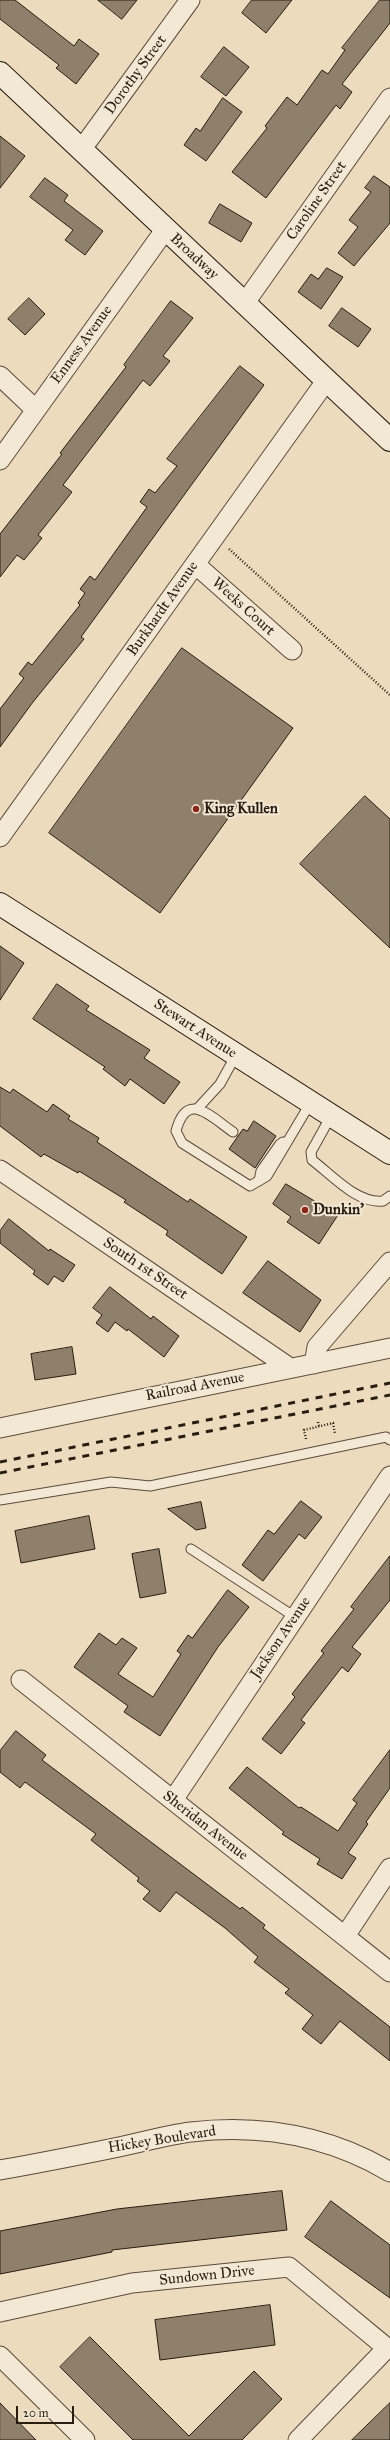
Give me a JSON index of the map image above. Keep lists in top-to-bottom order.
{
  "streets": {
    "main road": ["Broadway", "Stewart Avenue"],
    "street": [
      "Dorothy Street",
      "Caroline Street",
      "Enness Avenue",
      "Weeks Court",
      "Burkhardt Avenue",
      "South 1st Street",
      "Railroad Avenue",
      "Jackson Avenue",
      "Sheridan Avenue",
      "Hickey Boulevard",
      "Sundown Drive"
    ]
  },
  "crossings": [
    ["Dorothy Street", "Broadway"],
    ["Caroline Street", "Broadway"],
    ["Broadway", "Enness Avenue"],
    ["Broadway", "Burkhardt Avenue"],
    ["Weeks Court", "Burkhardt Avenue"],
    ["South 1st Street", "Railroad Avenue"],
    ["Jackson Avenue", "Sheridan Avenue"]
  ],
  "places": ["King Kullen", "Dunkin'"],
  "scale_bar": "20 m"
}
